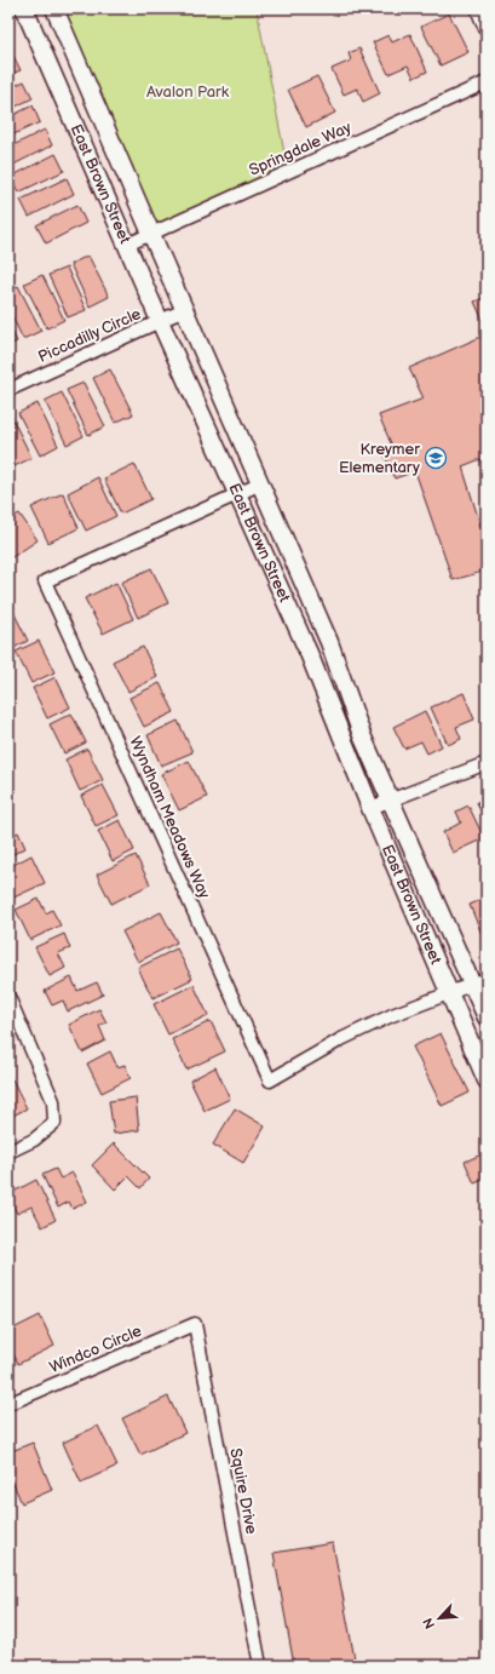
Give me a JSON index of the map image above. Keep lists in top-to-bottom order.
{
  "streets": {
    "main road": ["East Brown Street"],
    "street": [
      "Springdale Way",
      "Piccadilly Circle",
      "Wyndham Meadows Way",
      "Windco Circle",
      "Squire Drive"
    ]
  },
  "crossings": [
    ["Springdale Way", "East Brown Street"],
    ["East Brown Street", "Piccadilly Circle"],
    ["East Brown Street", "Wyndham Meadows Way"],
    ["Windco Circle", "Squire Drive"]
  ],
  "parks": ["Avalon Park"],
  "places": {
    "school or university": ["Kreymer Elementary"]
  },
  "north": "bottom left"
}
